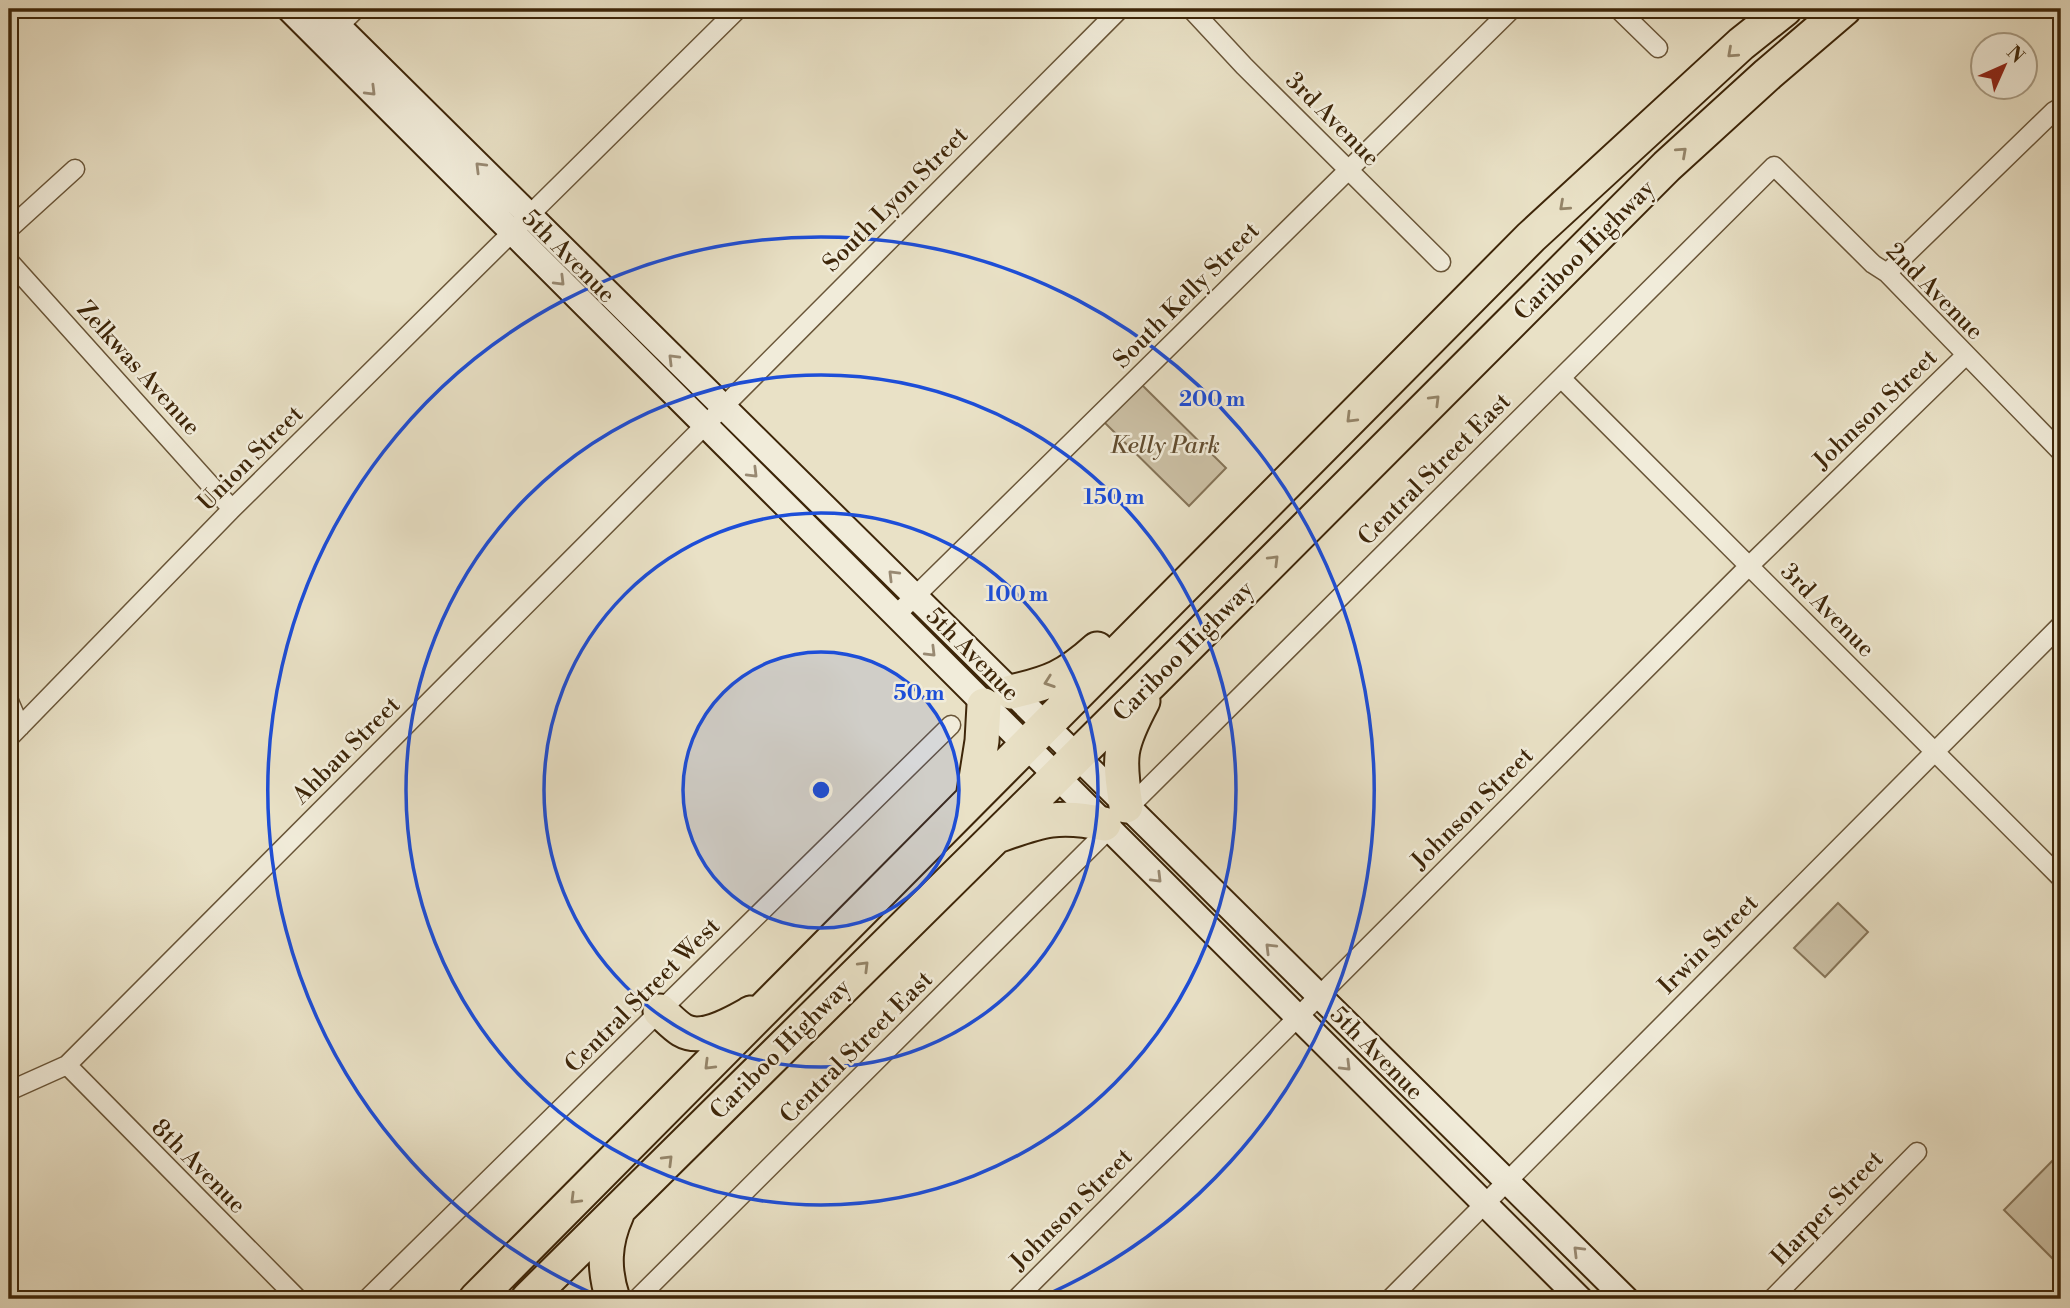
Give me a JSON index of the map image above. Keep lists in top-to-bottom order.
{
  "streets": {
    "highway": ["Cariboo Highway"],
    "main road": ["5th Avenue"],
    "street": [
      "3rd Avenue",
      "South Lyon Street",
      "2nd Avenue",
      "South Kelly Street",
      "Zelkwas Avenue",
      "Johnson Street",
      "Union Street",
      "Central Street East",
      "Ahbau Street",
      "Irwin Street",
      "Central Street West",
      "8th Avenue",
      "Harper Street"
    ]
  },
  "crossings": [
    ["3rd Avenue", "South Kelly Street"],
    ["3rd Avenue", "Johnson Street"],
    ["3rd Avenue", "Central Street East"],
    ["3rd Avenue", "Irwin Street"],
    ["South Lyon Street", "5th Avenue"],
    ["South Lyon Street", "Ahbau Street"],
    ["Cariboo Highway", "5th Avenue"],
    ["5th Avenue", "South Kelly Street"],
    ["5th Avenue", "Johnson Street"],
    ["5th Avenue", "Union Street"],
    ["5th Avenue", "Central Street East"],
    ["5th Avenue", "Ahbau Street"],
    ["5th Avenue", "Irwin Street"],
    ["2nd Avenue", "Johnson Street"],
    ["2nd Avenue", "Central Street East"],
    ["Zelkwas Avenue", "Union Street"],
    ["Ahbau Street", "8th Avenue"]
  ],
  "parks": ["Kelly Park"],
  "north": "top right",
  "rings": [
    "200 m",
    "150 m",
    "100 m",
    "50 m"
  ]
}
